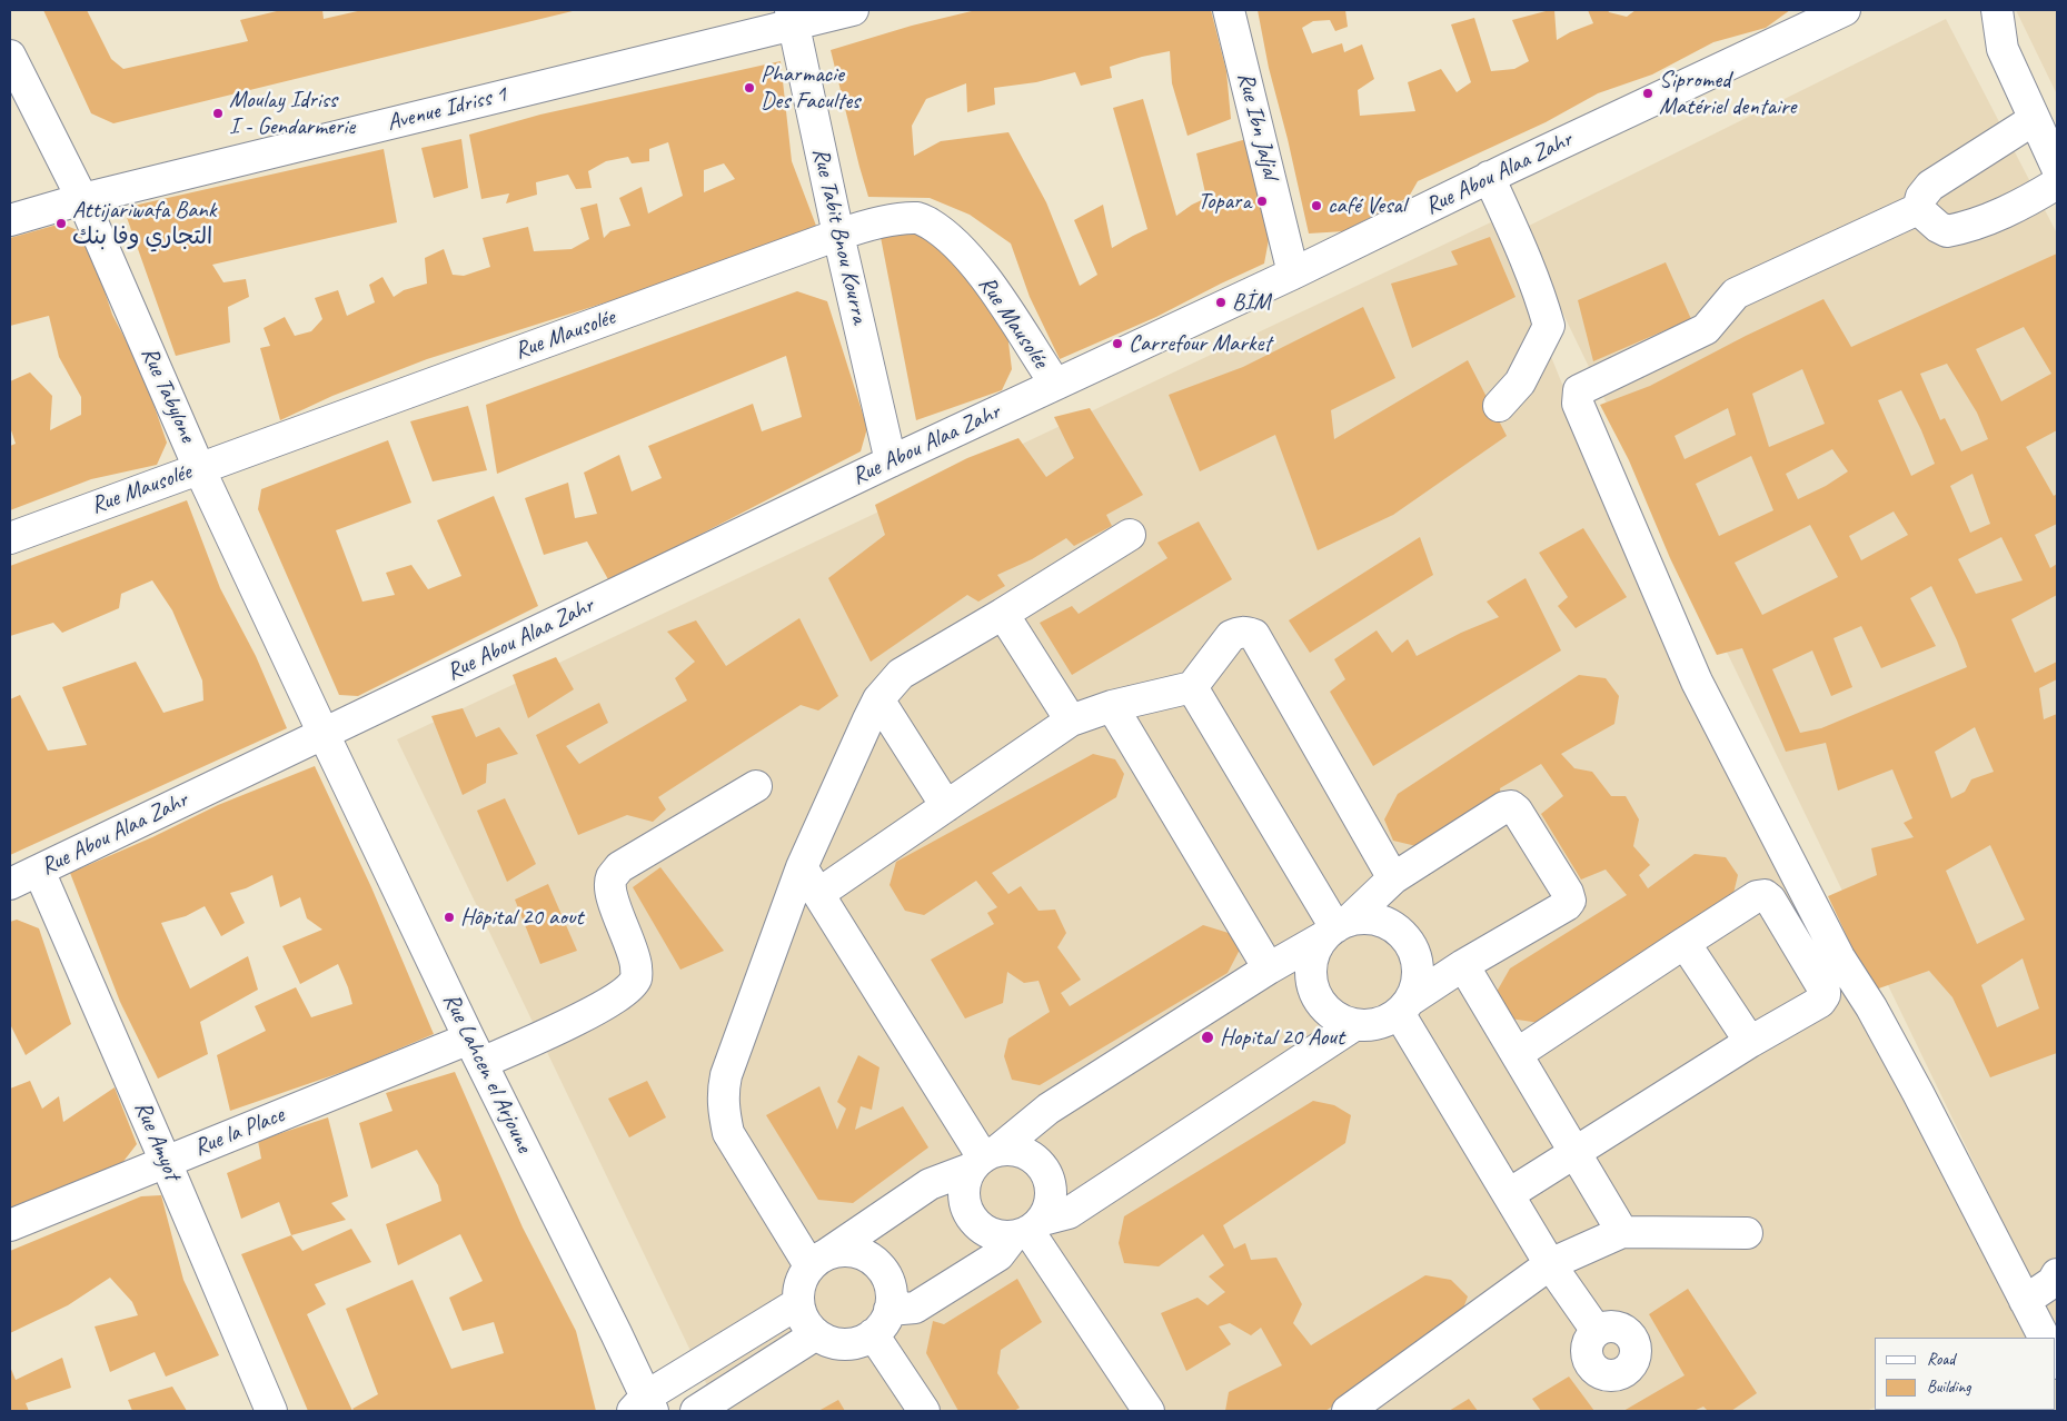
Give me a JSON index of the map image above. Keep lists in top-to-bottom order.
{
  "streets": {
    "street": [
      "Avenue Idriss 1",
      "Rue Ibn Jaljal",
      "Rue Abou Alaa Zahr",
      "Rue Tabit Bnou Kourra",
      "Rue Mausolée",
      "Rue Tabylone",
      "Rue Lahcen el Arjoune",
      "Rue la Place",
      "Rue Amyot"
    ]
  },
  "crossings": [
    ["Avenue Idriss 1", "Rue Tabit Bnou Kourra"],
    ["Avenue Idriss 1", "Rue Tabylone"],
    ["Rue Ibn Jaljal", "Rue Abou Alaa Zahr"],
    ["Rue Abou Alaa Zahr", "Rue Tabit Bnou Kourra"],
    ["Rue Abou Alaa Zahr", "Rue Mausolée"],
    ["Rue Abou Alaa Zahr", "Rue Tabylone"],
    ["Rue Abou Alaa Zahr", "Rue Lahcen el Arjoune"],
    ["Rue Abou Alaa Zahr", "Rue Amyot"],
    ["Rue Tabit Bnou Kourra", "Rue Mausolée"],
    ["Rue Mausolée", "Rue Tabylone"],
    ["Rue Tabylone", "Rue Lahcen el Arjoune"],
    ["Rue Lahcen el Arjoune", "Rue la Place"],
    ["Rue la Place", "Rue Amyot"]
  ],
  "places": [
    "Pharmacie Des Facultes",
    "Sipromed Matériel dentaire",
    "Moulay Idriss I - Gendarmerie",
    "Topara",
    "café Vesal",
    "Attijariwafa Bank التجاري وفا بنك",
    "BİM",
    "Carrefour Market",
    "Hôpital 20 aout",
    "Hopital 20 Aout"
  ],
  "legend": ["Road", "Building"]
}
